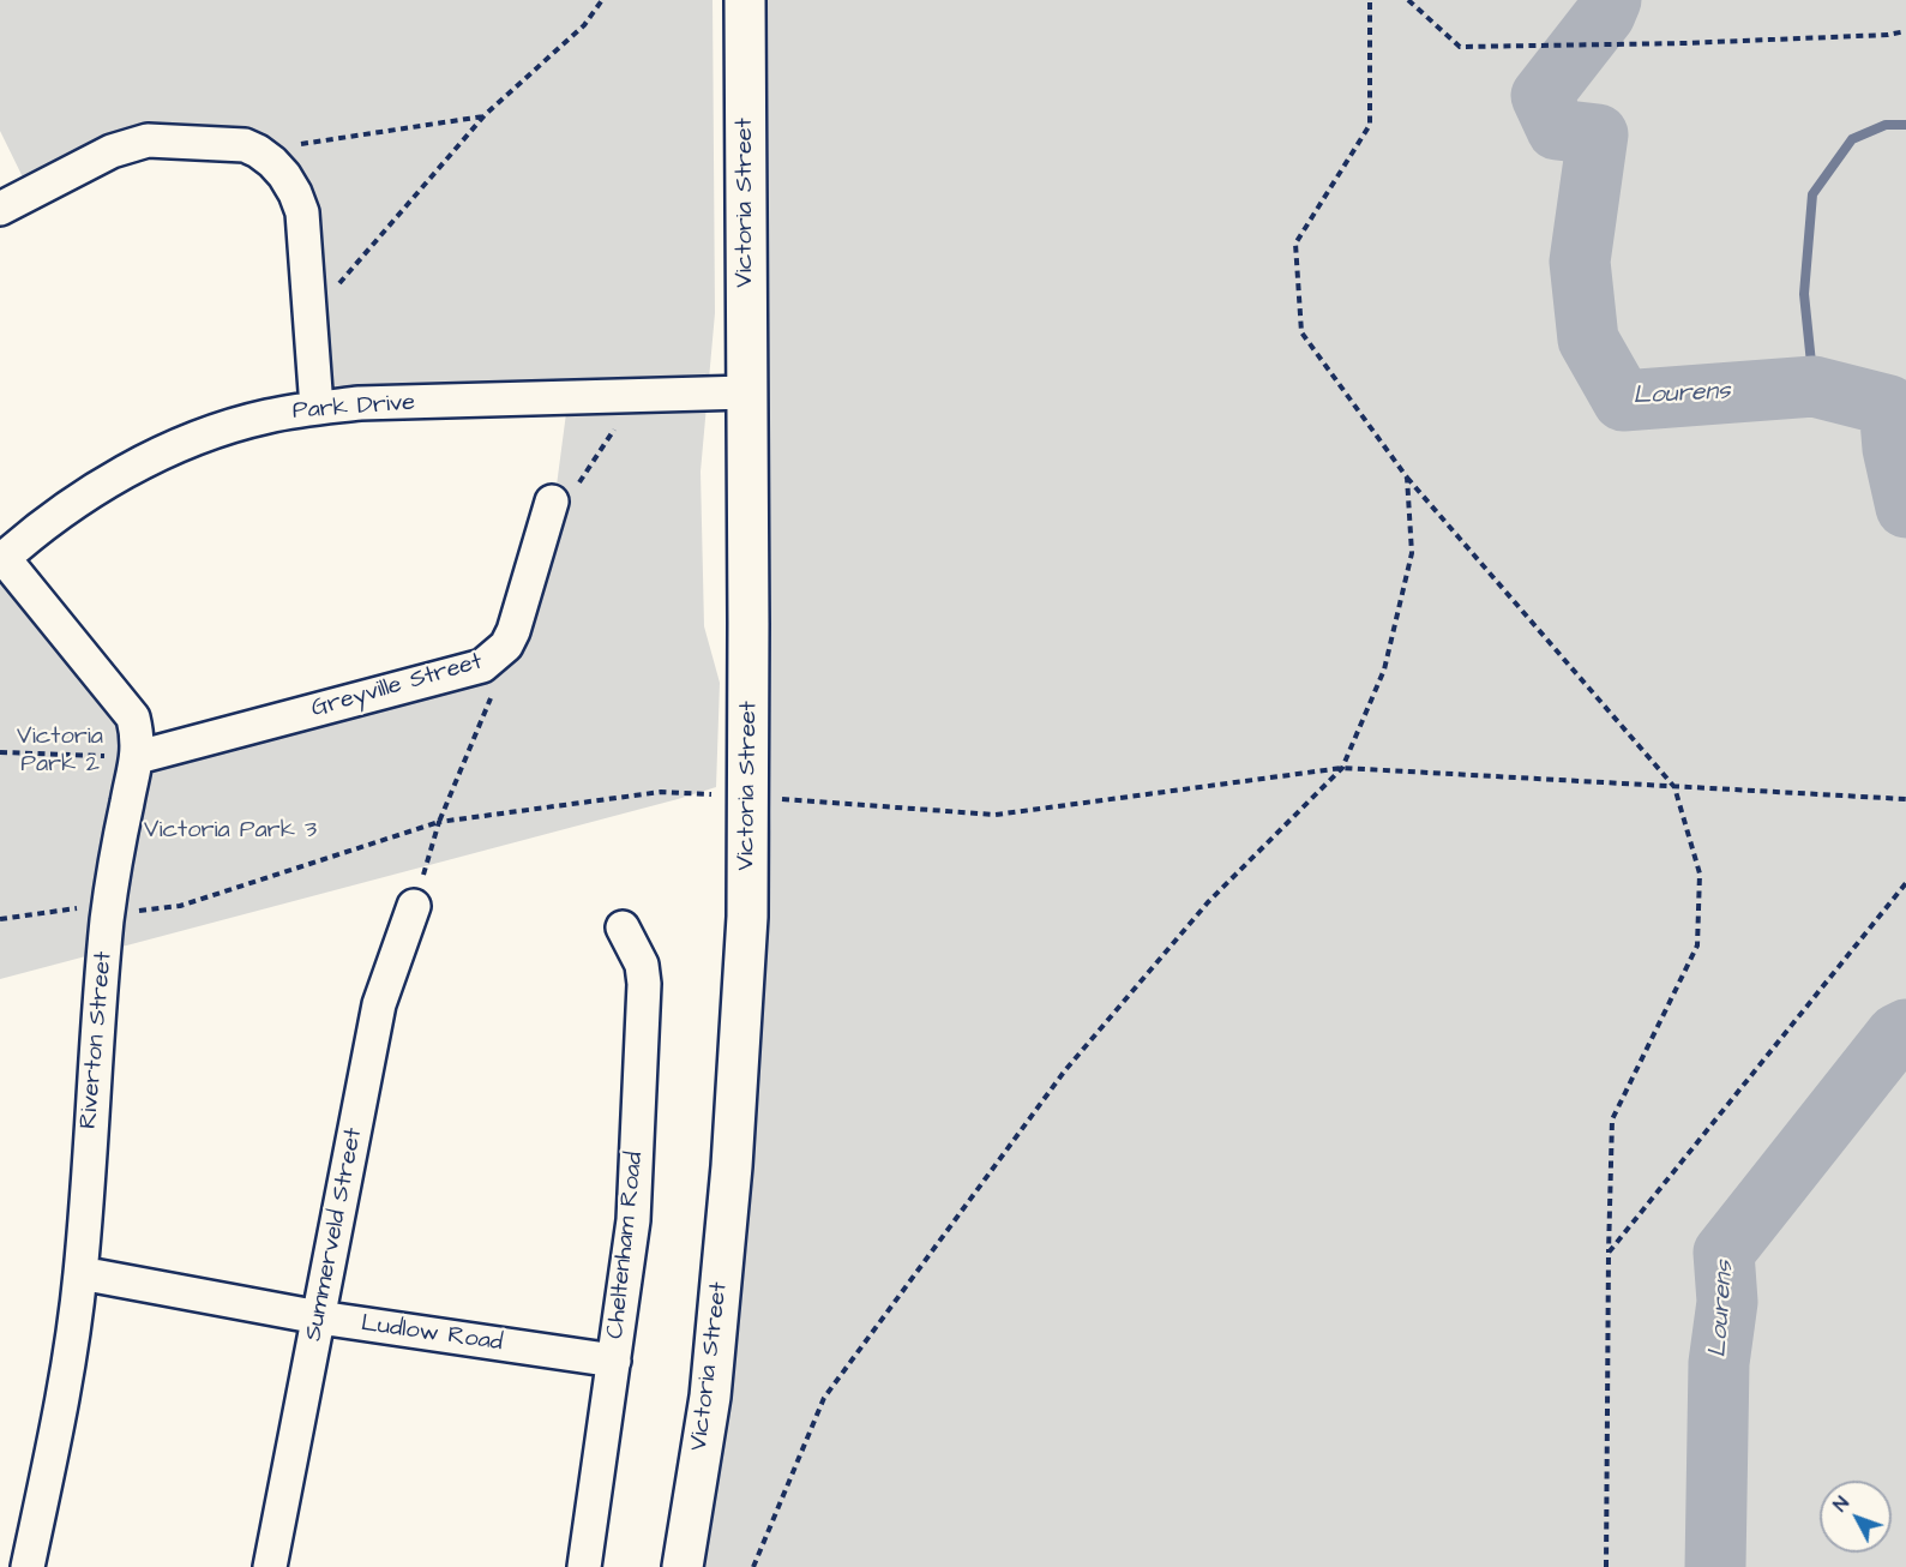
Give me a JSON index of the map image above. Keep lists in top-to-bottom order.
{
  "streets": {
    "main road": ["Victoria Street"],
    "street": [
      "Park Drive",
      "Greyville Street",
      "Riverton Street",
      "Summerveld Street",
      "Cheltenham Road",
      "Ludlow Road"
    ]
  },
  "crossings": [
    ["Victoria Street", "Park Drive"],
    ["Park Drive", "Riverton Street"],
    ["Greyville Street", "Riverton Street"],
    ["Riverton Street", "Ludlow Road"],
    ["Summerveld Street", "Ludlow Road"],
    ["Cheltenham Road", "Ludlow Road"]
  ],
  "water": ["Lourens"],
  "parks": ["Victoria Park 2", "Victoria Park 3"],
  "north": "top left"
}
